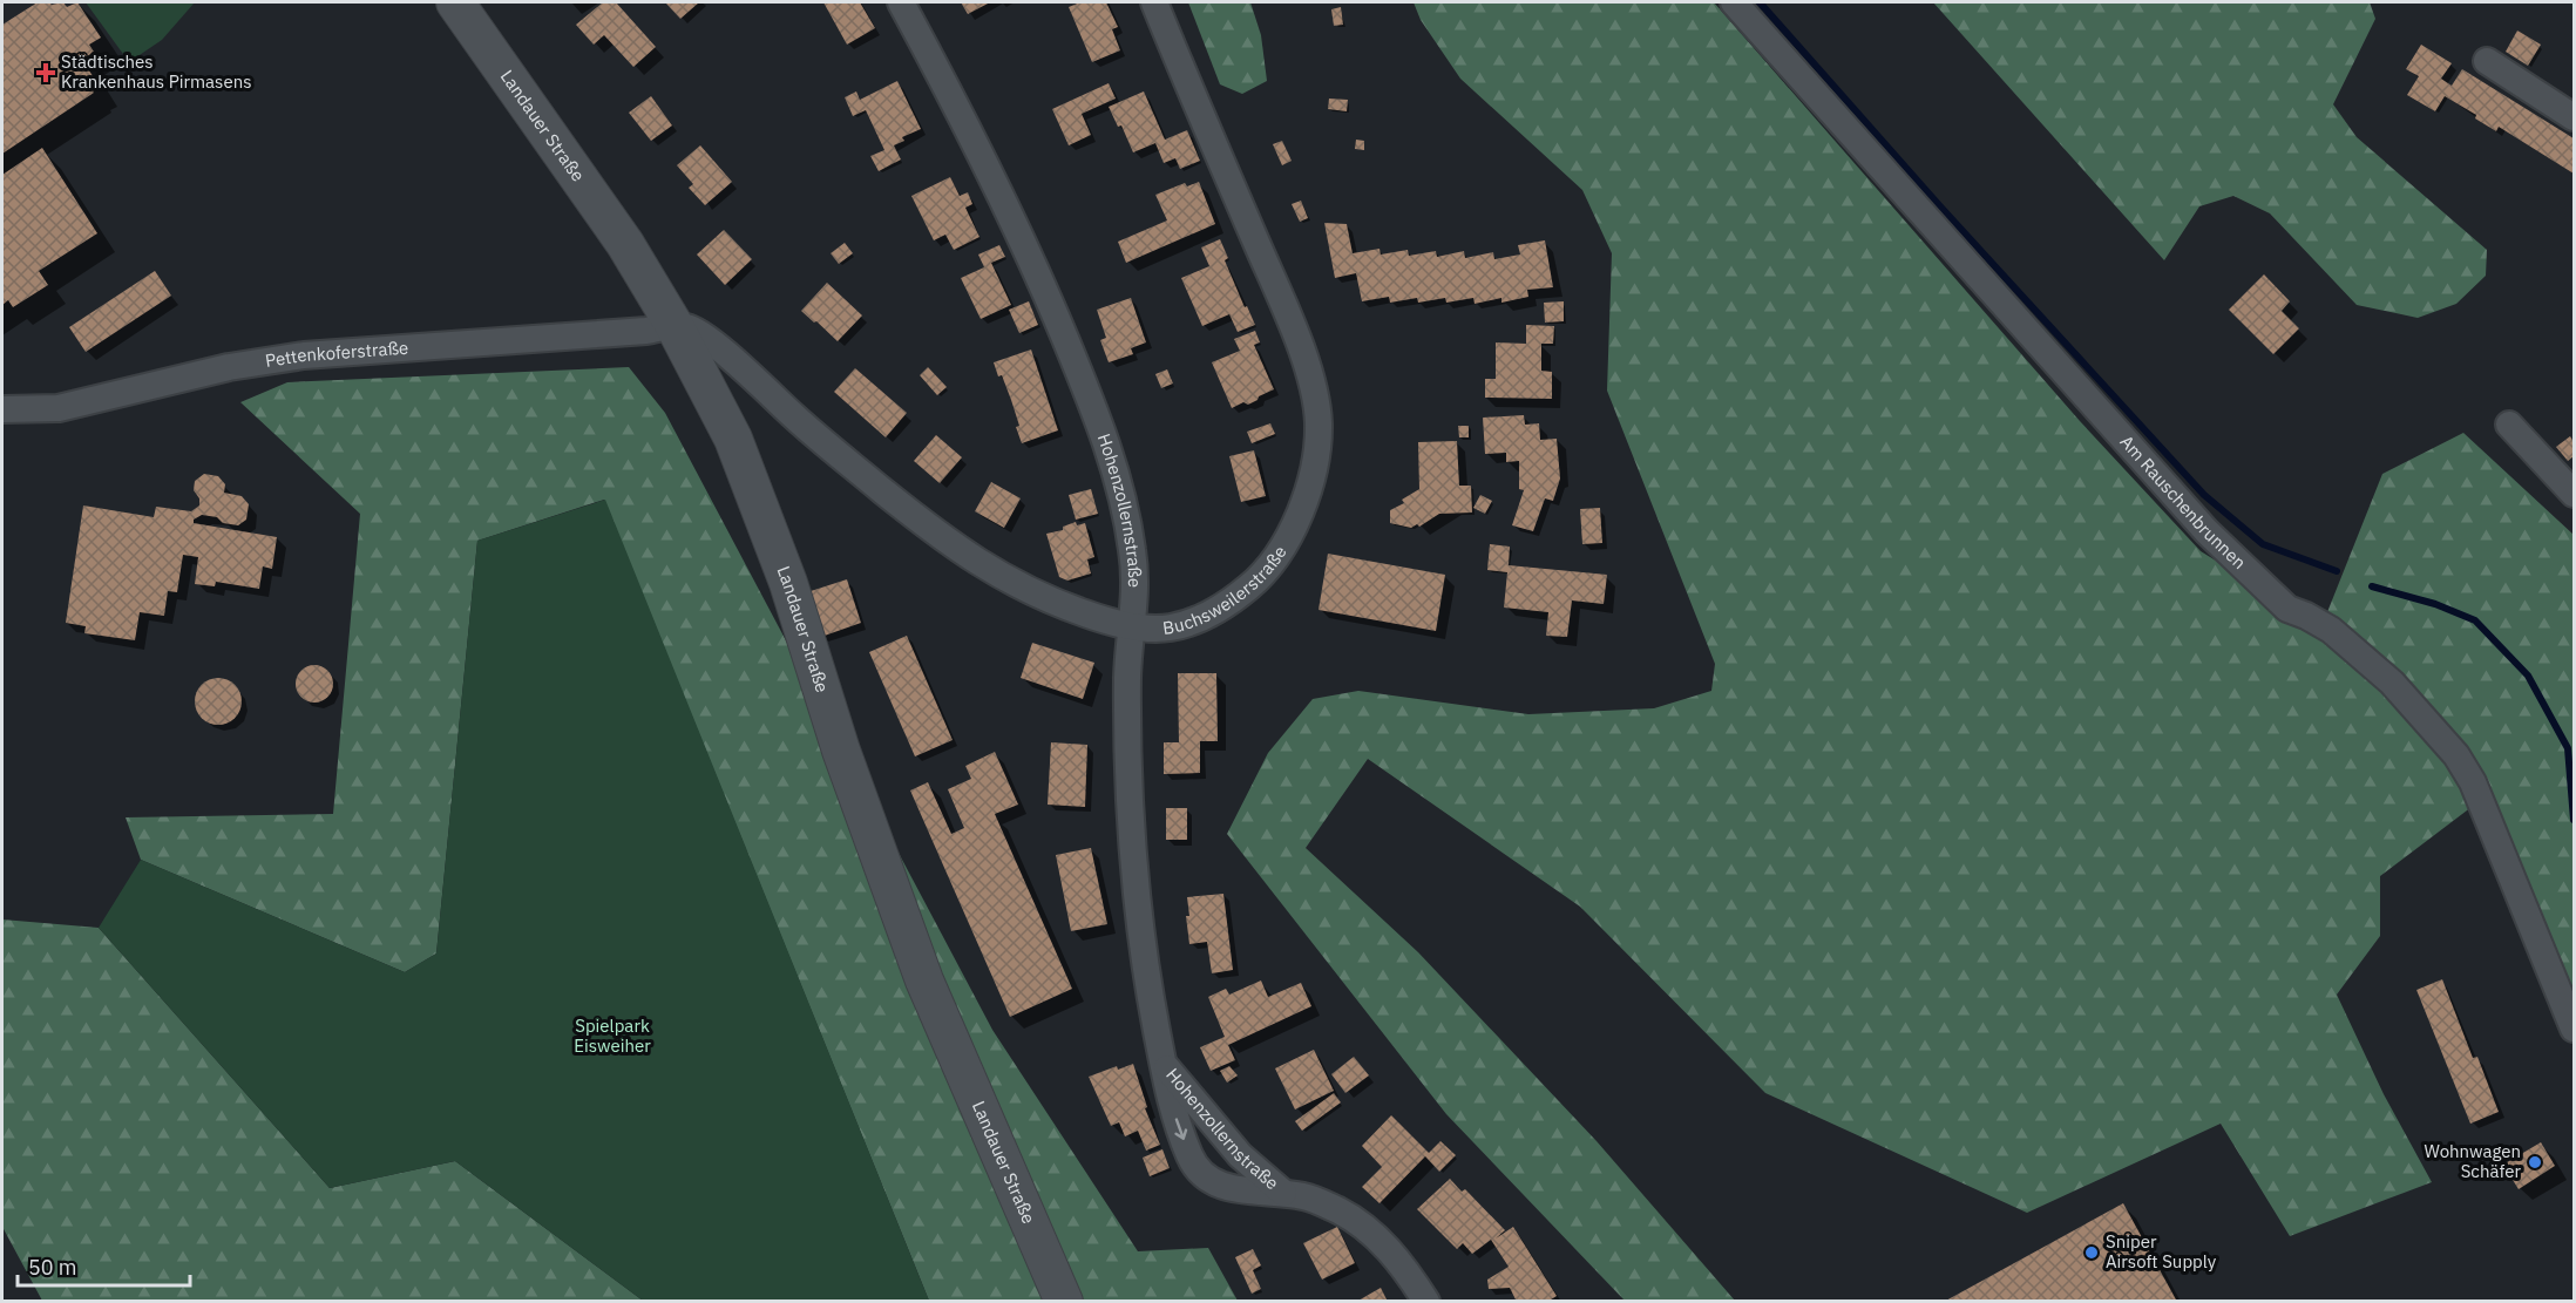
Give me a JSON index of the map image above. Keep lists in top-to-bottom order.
{
  "streets": {
    "main road": ["Landauer Straße"],
    "street": [
      "Pettenkoferstraße",
      "Am Rauschenbrunnen",
      "Hohenzollernstraße",
      "Buchsweilerstraße"
    ]
  },
  "crossings": [
    ["Landauer Straße", "Pettenkoferstraße"],
    ["Landauer Straße", "Buchsweilerstraße"],
    ["Pettenkoferstraße", "Buchsweilerstraße"],
    ["Hohenzollernstraße", "Buchsweilerstraße"]
  ],
  "parks": ["Spielpark Eisweiher"],
  "places": {
    "health": ["Städtisches Krankenhaus Pirmasens"],
    "other": ["Wohnwagen Schäfer", "Sniper Airsoft Supply"]
  },
  "scale_bar": "50 m"
}
